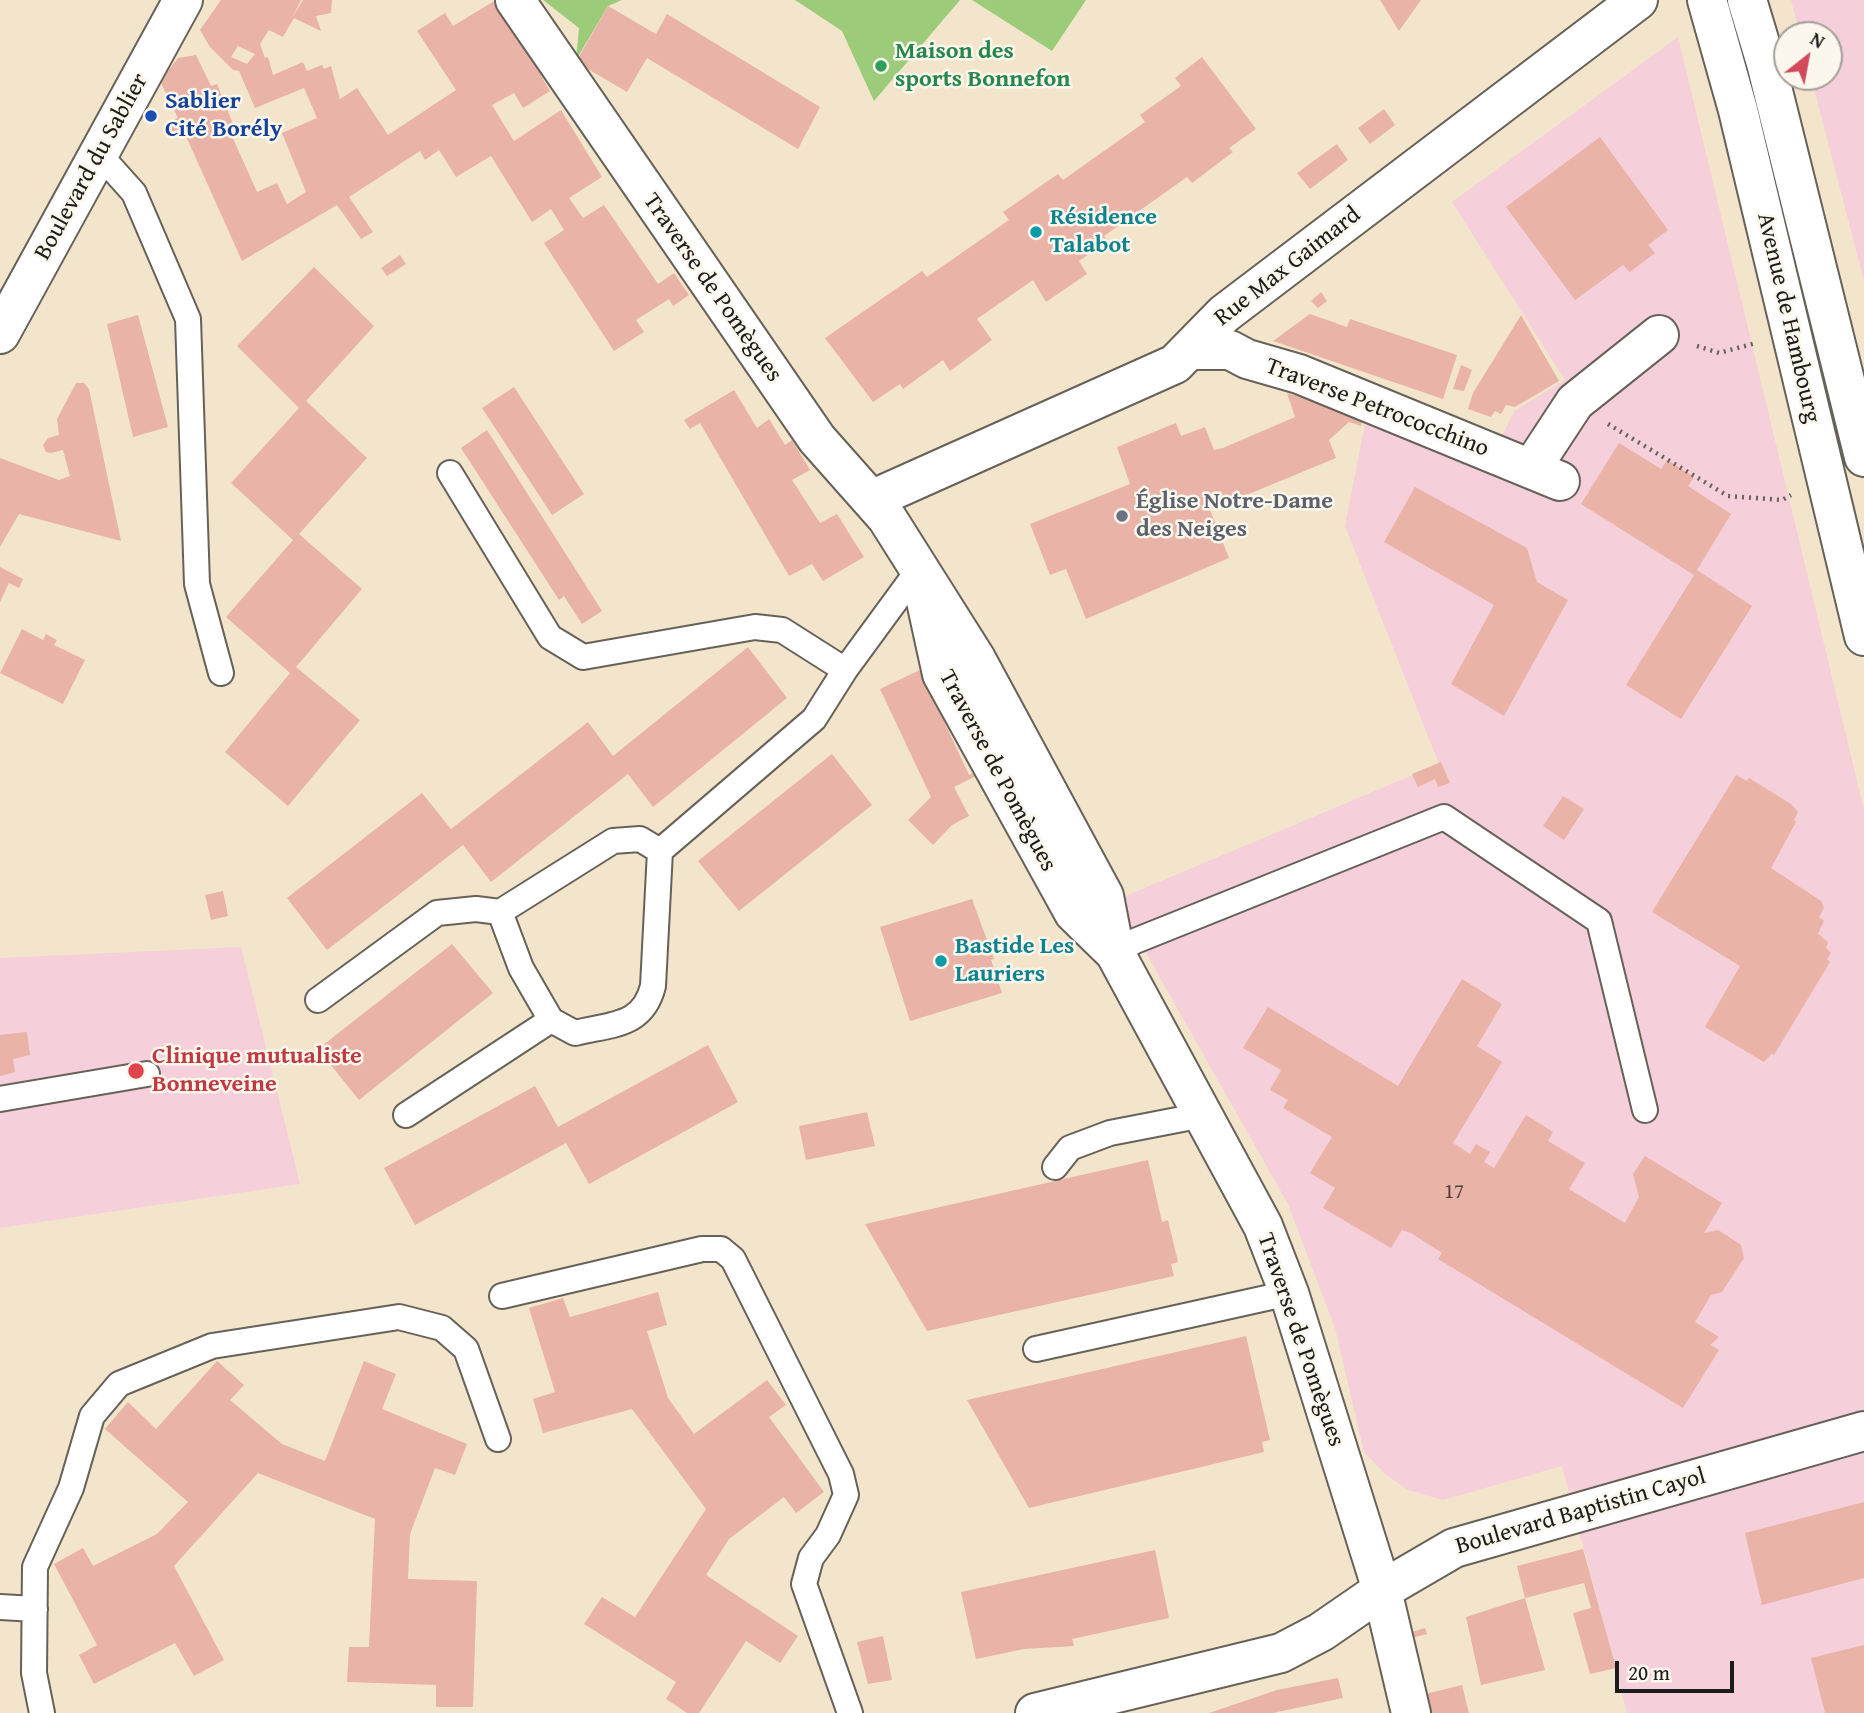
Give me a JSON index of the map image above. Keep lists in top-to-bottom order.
{
  "streets": {
    "street": [
      "Boulevard du Sablier",
      "Rue Max Gaimard",
      "Traverse de Pomègues",
      "Avenue de Hambourg",
      "Traverse Petrococchino",
      "Boulevard Baptistin Cayol"
    ]
  },
  "crossings": [
    ["Rue Max Gaimard", "Traverse de Pomègues"],
    ["Rue Max Gaimard", "Traverse Petrococchino"],
    ["Traverse de Pomègues", "Boulevard Baptistin Cayol"]
  ],
  "places": [
    "Maison des sports Bonnefon",
    "Sablier Cité Borély",
    "Résidence Talabot",
    "Église Notre-Dame des Neiges",
    "Bastide Les Lauriers",
    "Clinique mutualiste Bonneveine"
  ],
  "house_numbers": ["17"],
  "scale_bar": "20 m",
  "north": "top right"
}
